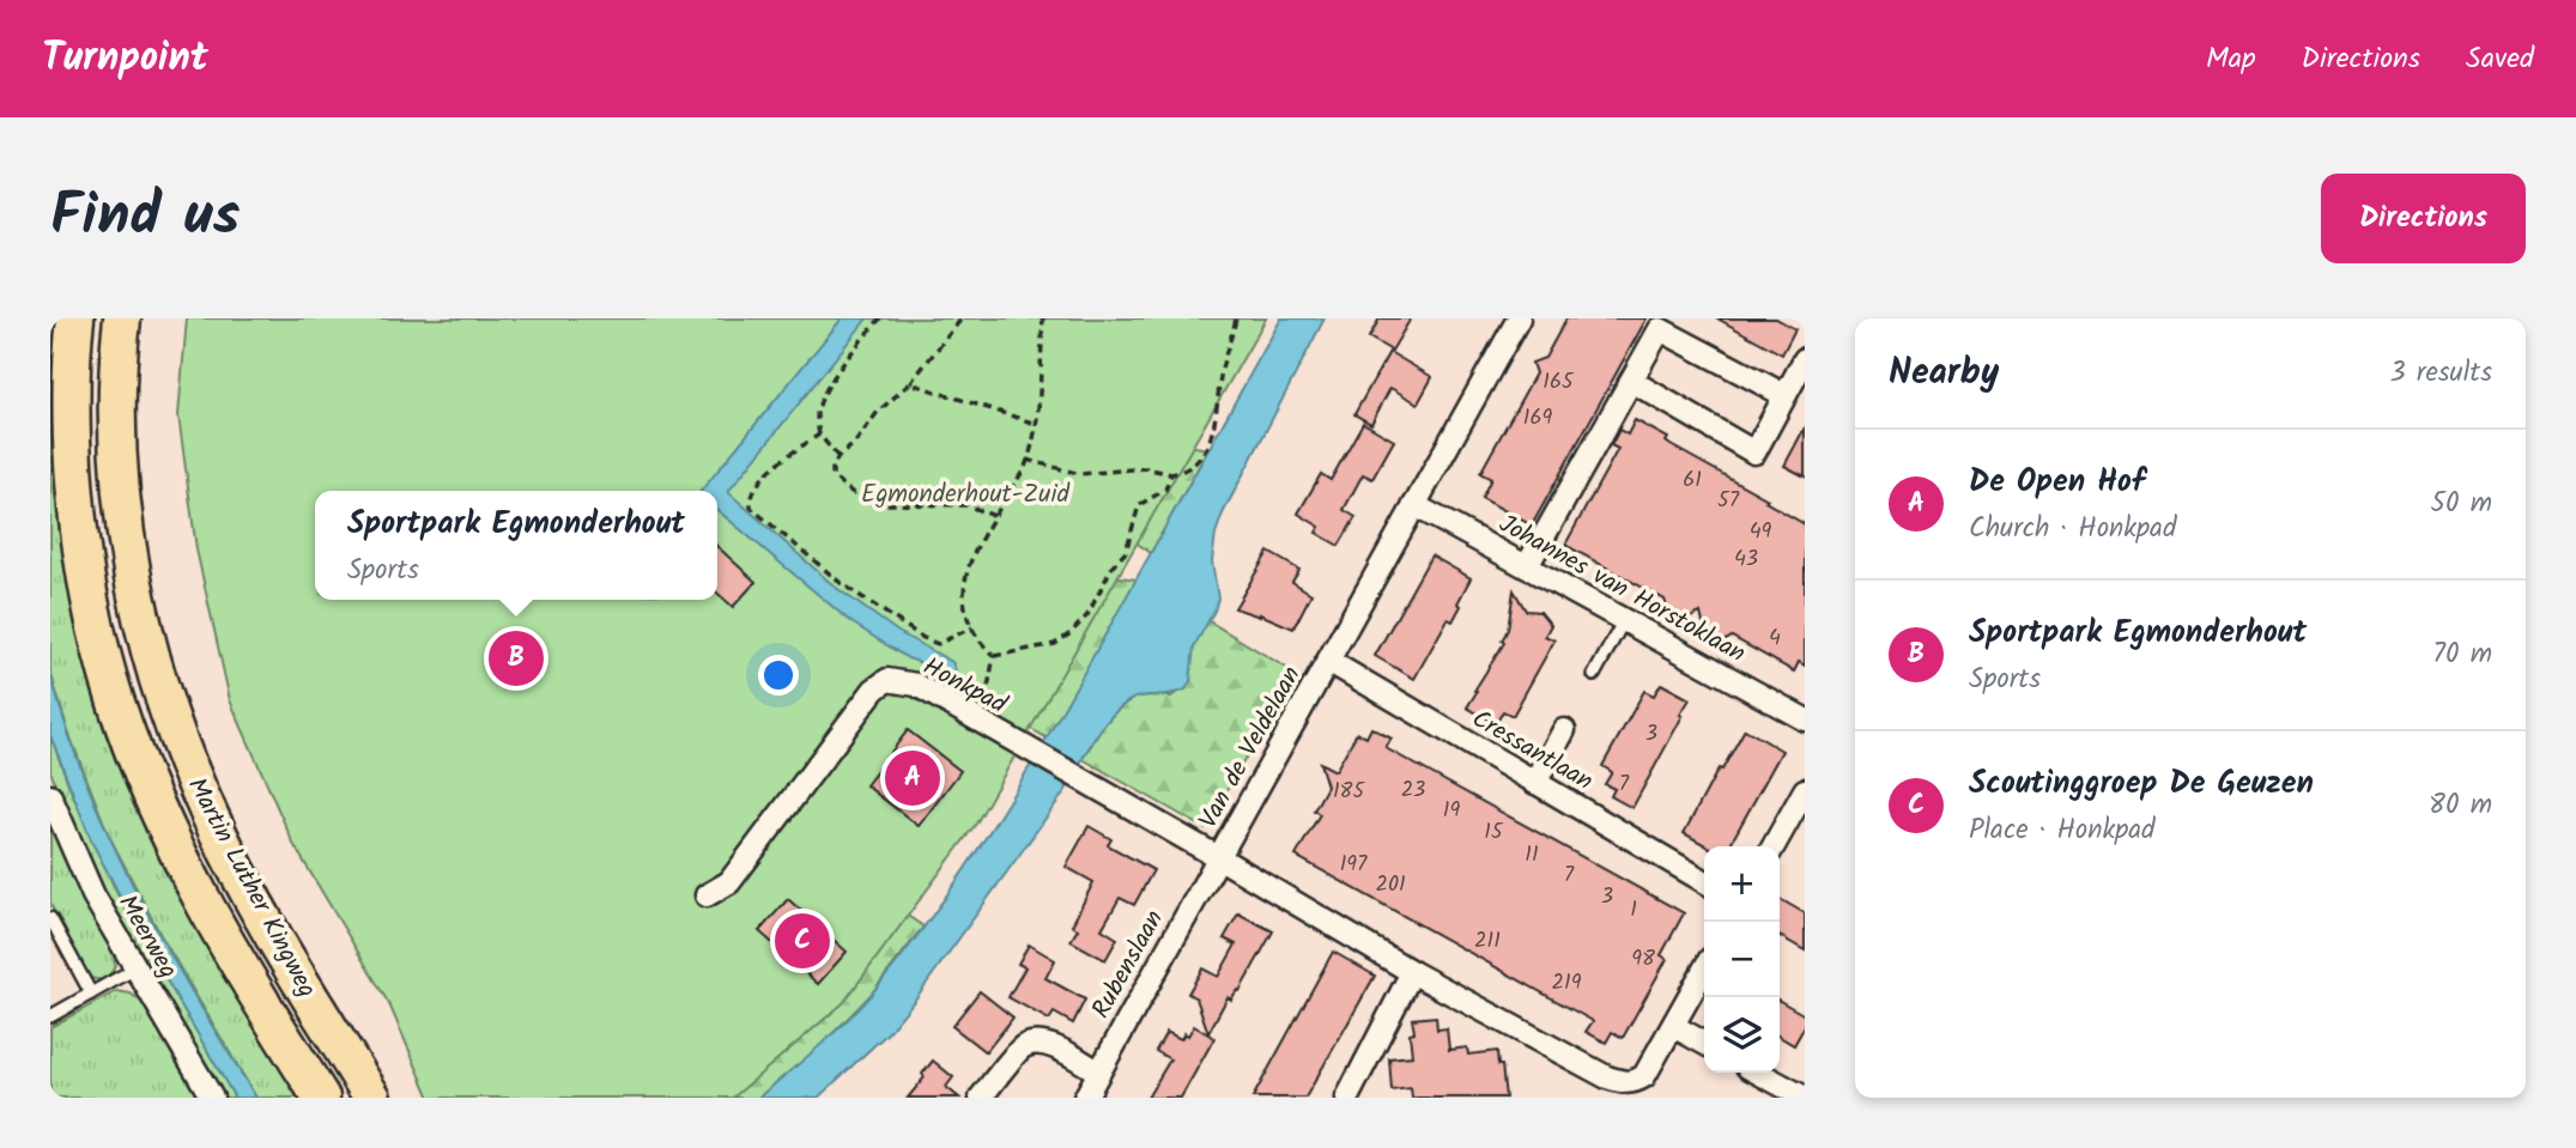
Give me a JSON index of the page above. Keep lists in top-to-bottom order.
{
  "streets": {
    "highway": ["Martin Luther Kingweg"],
    "street": [
      "Johannes van Horstoklaan",
      "Honkpad",
      "Van de Veldelaan",
      "Cressantlaan",
      "Meerweg",
      "Rubenslaan"
    ]
  },
  "crossings": [
    ["Johannes van Horstoklaan", "Van de Veldelaan"],
    ["Honkpad", "Van de Veldelaan"],
    ["Honkpad", "Rubenslaan"],
    ["Van de Veldelaan", "Cressantlaan"],
    ["Van de Veldelaan", "Rubenslaan"]
  ],
  "parks": ["Egmonderhout-Zuid"],
  "house_numbers": [
    "165",
    "169",
    "61",
    "57",
    "49",
    "43",
    "4",
    "3",
    "7",
    "23",
    "185",
    "19",
    "15",
    "11",
    "197",
    "7",
    "201",
    "3",
    "1",
    "211",
    "98",
    "219"
  ],
  "page": {
    "header": "Turnpoint",
    "nav": ["Map", "Directions", "Saved"],
    "title": "Find us",
    "buttons": "Directions",
    "heading": ["Nearby", "3 results"],
    "list": [
      {
        "mark": "A",
        "name": "De Open Hof",
        "note": "Church · Honkpad",
        "value": "50 m"
      },
      {
        "mark": "B",
        "name": "Sportpark Egmonderhout",
        "note": "Sports",
        "value": "70 m"
      },
      {
        "mark": "C",
        "name": "Scoutinggroep De Geuzen",
        "note": "Place · Honkpad",
        "value": "80 m"
      }
    ],
    "popup": ["Sportpark Egmonderhout", "Sports"],
    "pins": ["B", "A", "C"],
    "map_buttons": ["+", "−"]
  }
}
